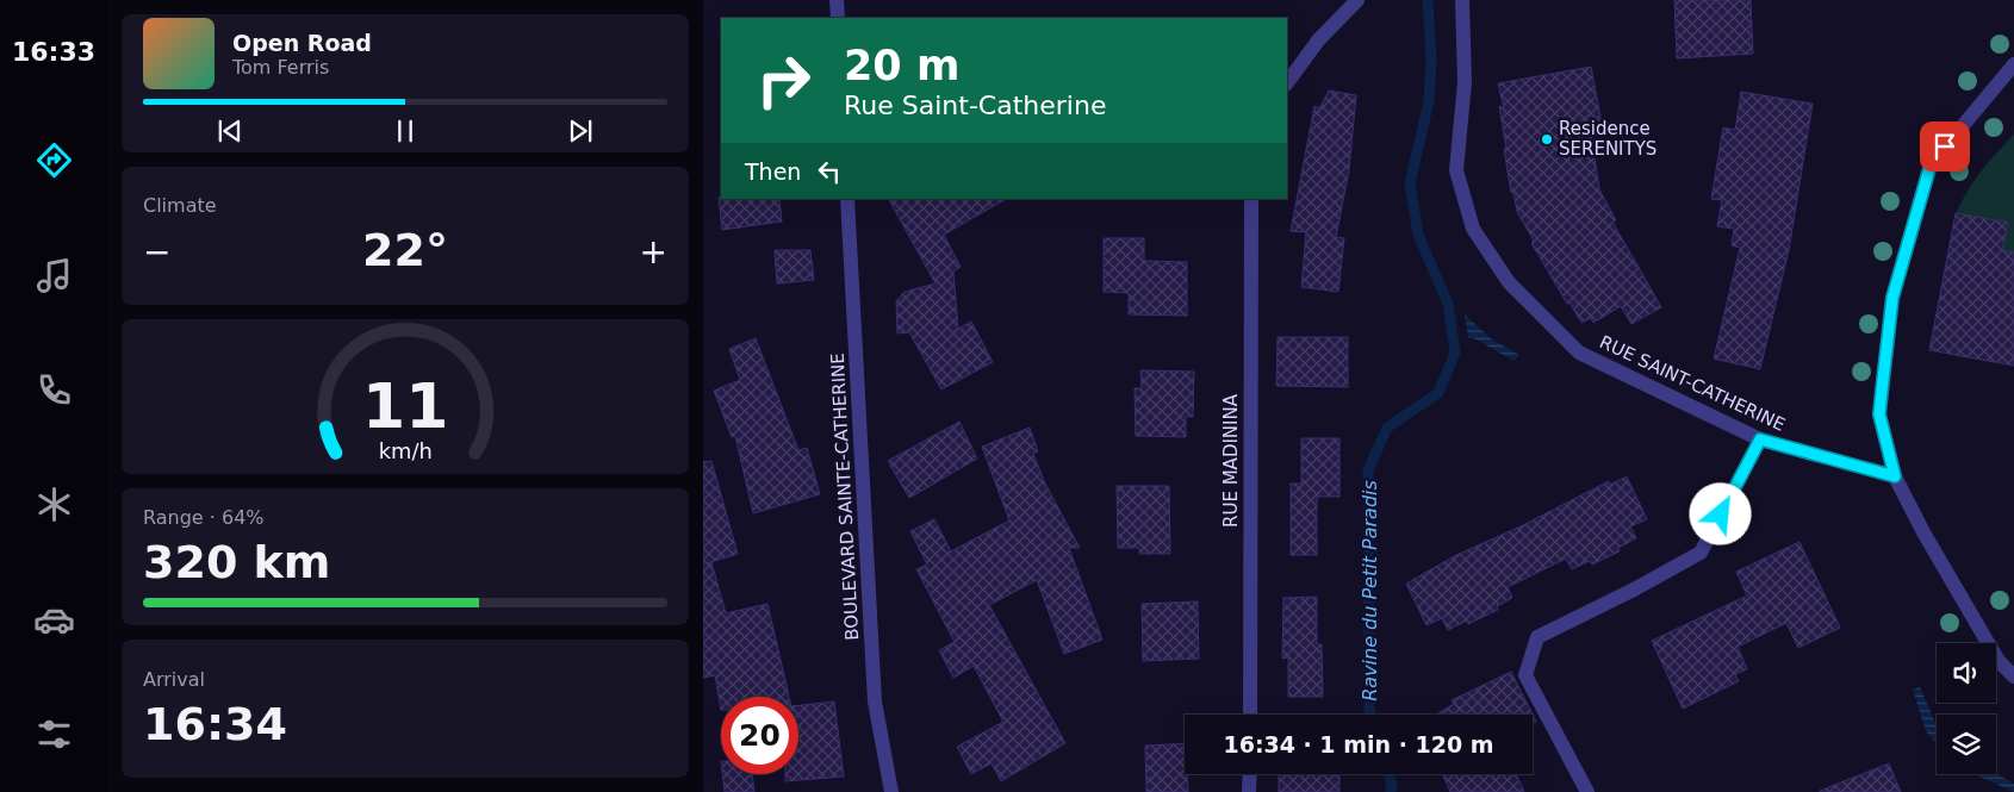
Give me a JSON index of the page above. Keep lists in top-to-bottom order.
{
  "streets": {
    "street": ["RUE SAINT-CATHERINE", "RUE MADININA", "BOULEVARD SAINTE-CATHERINE"]
  },
  "water": ["Ravine du Petit Paradis"],
  "places": ["Residence SERENITYS"],
  "page": {
    "tabs": "16:33",
    "song": ["Open Road", "Tom Ferris"],
    "turn": ["20 m", "Rue Saint-Catherine"],
    "then": "Then",
    "tile": [
      "Climate",
      ["Range · 64%", "320 km"],
      ["Arrival", "16:34"]
    ],
    "heat": ["−", "22°", "+"],
    "limit": "20",
    "trip": "16:34 · 1 min · 120 m",
    "gauge": ["11", "km/h"]
  }
}
